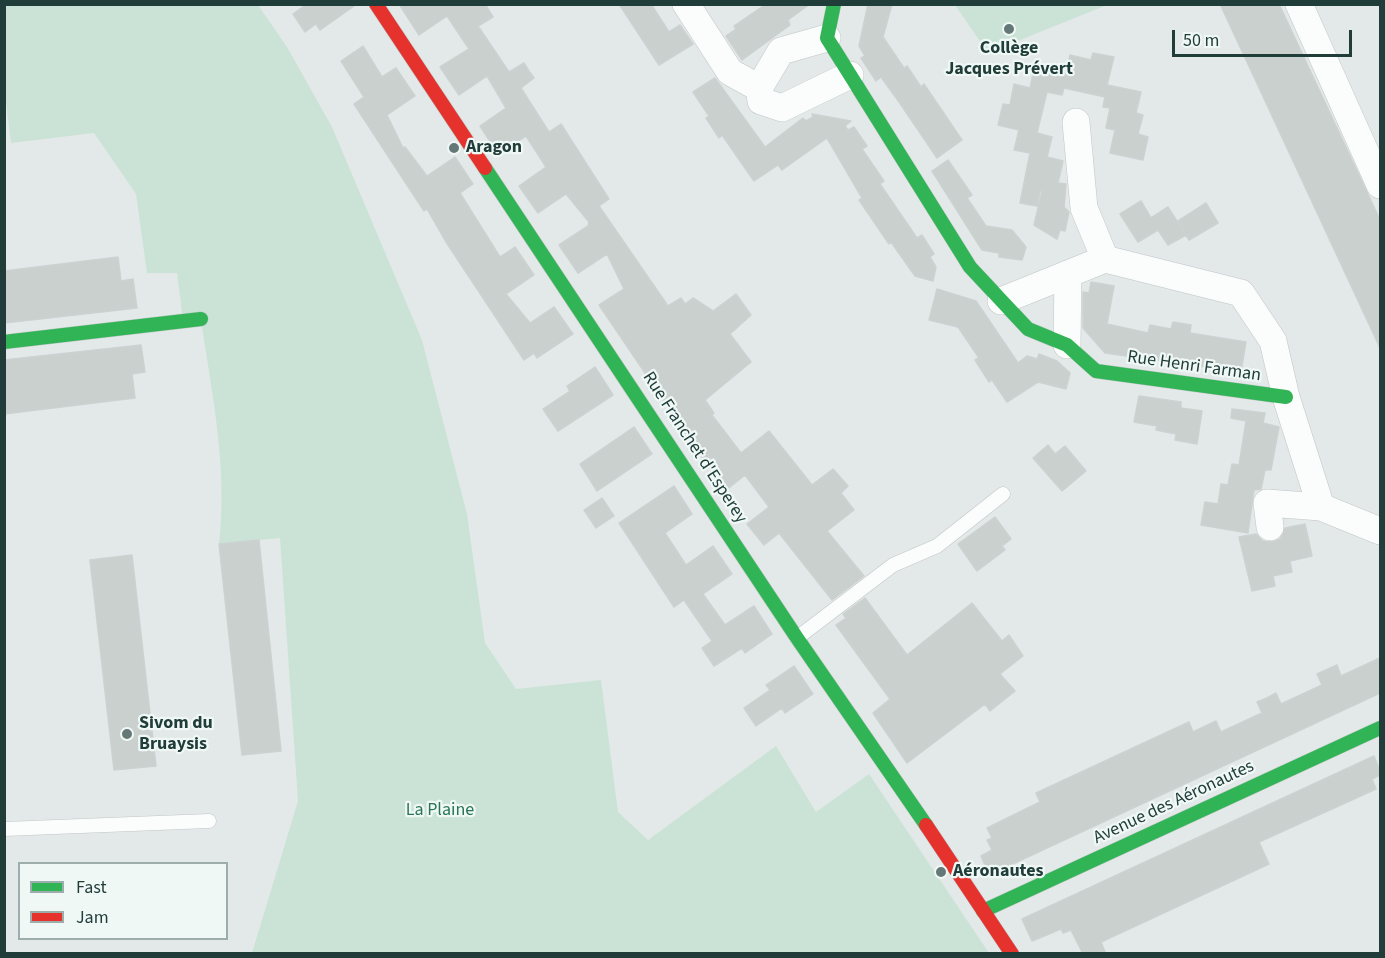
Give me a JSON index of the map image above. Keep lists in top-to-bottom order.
{
  "streets": {
    "street": ["Rue Henri Farman", "Rue Franchet d'Esperey", "Avenue des Aéronautes"]
  },
  "crossings": [
    ["Rue Franchet d'Esperey", "Avenue des Aéronautes"]
  ],
  "parks": ["La Plaine"],
  "places": [
    "Collège Jacques Prévert",
    "Aragon",
    "Sivom du Bruaysis",
    "Aéronautes"
  ],
  "legend": ["Fast", "Jam"],
  "scale_bar": "50 m"
}
